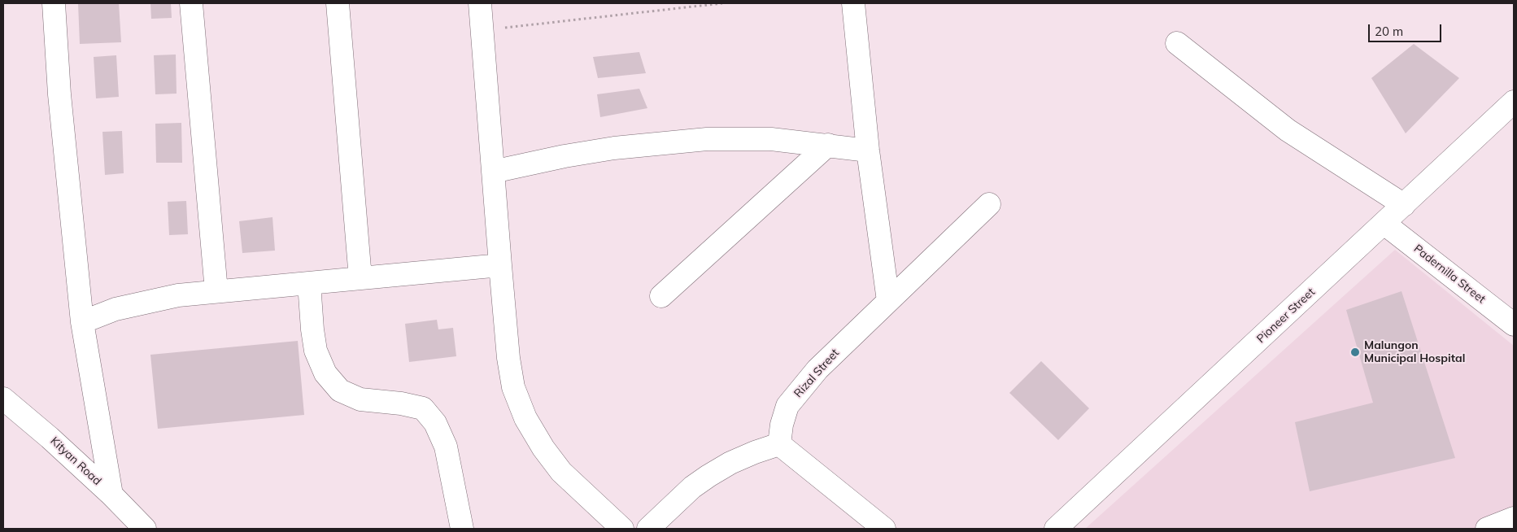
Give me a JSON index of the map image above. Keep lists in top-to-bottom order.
{
  "streets": {
    "street": [
      "Padernilla Street",
      "Pioneer Street",
      "Rizal Street",
      "Kityan Road"
    ]
  },
  "crossings": [
    ["Padernilla Street", "Pioneer Street"]
  ],
  "places": ["Malungon Municipal Hospital"],
  "scale_bar": "20 m"
}
